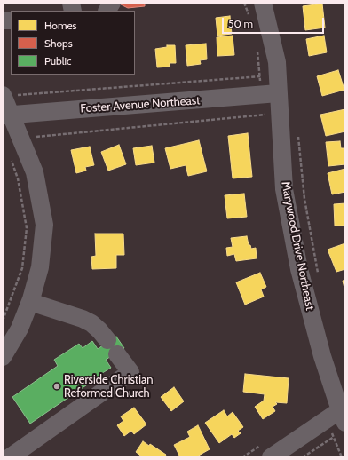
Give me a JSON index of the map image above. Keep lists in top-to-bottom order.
{
  "streets": {
    "street": ["Foster Avenue Northeast", "Marywood Drive Northeast"]
  },
  "crossings": [
    ["Foster Avenue Northeast", "Marywood Drive Northeast"]
  ],
  "places": ["Riverside Christian Reformed Church"],
  "legend": ["Homes", "Shops", "Public"],
  "scale_bar": "50 m"
}
